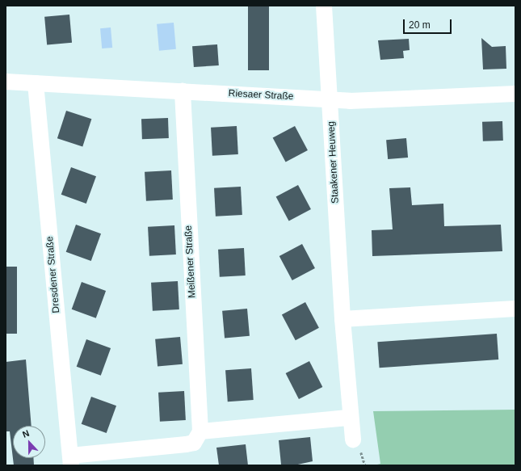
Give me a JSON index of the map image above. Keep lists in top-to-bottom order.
{
  "streets": {
    "street": [
      "Riesaer Straße",
      "Staakener Heuweg",
      "Meißener Straße",
      "Dresdener Straße"
    ]
  },
  "crossings": [
    ["Riesaer Straße", "Staakener Heuweg"],
    ["Riesaer Straße", "Meißener Straße"],
    ["Riesaer Straße", "Dresdener Straße"]
  ],
  "scale_bar": "20 m",
  "north": "top"
}
